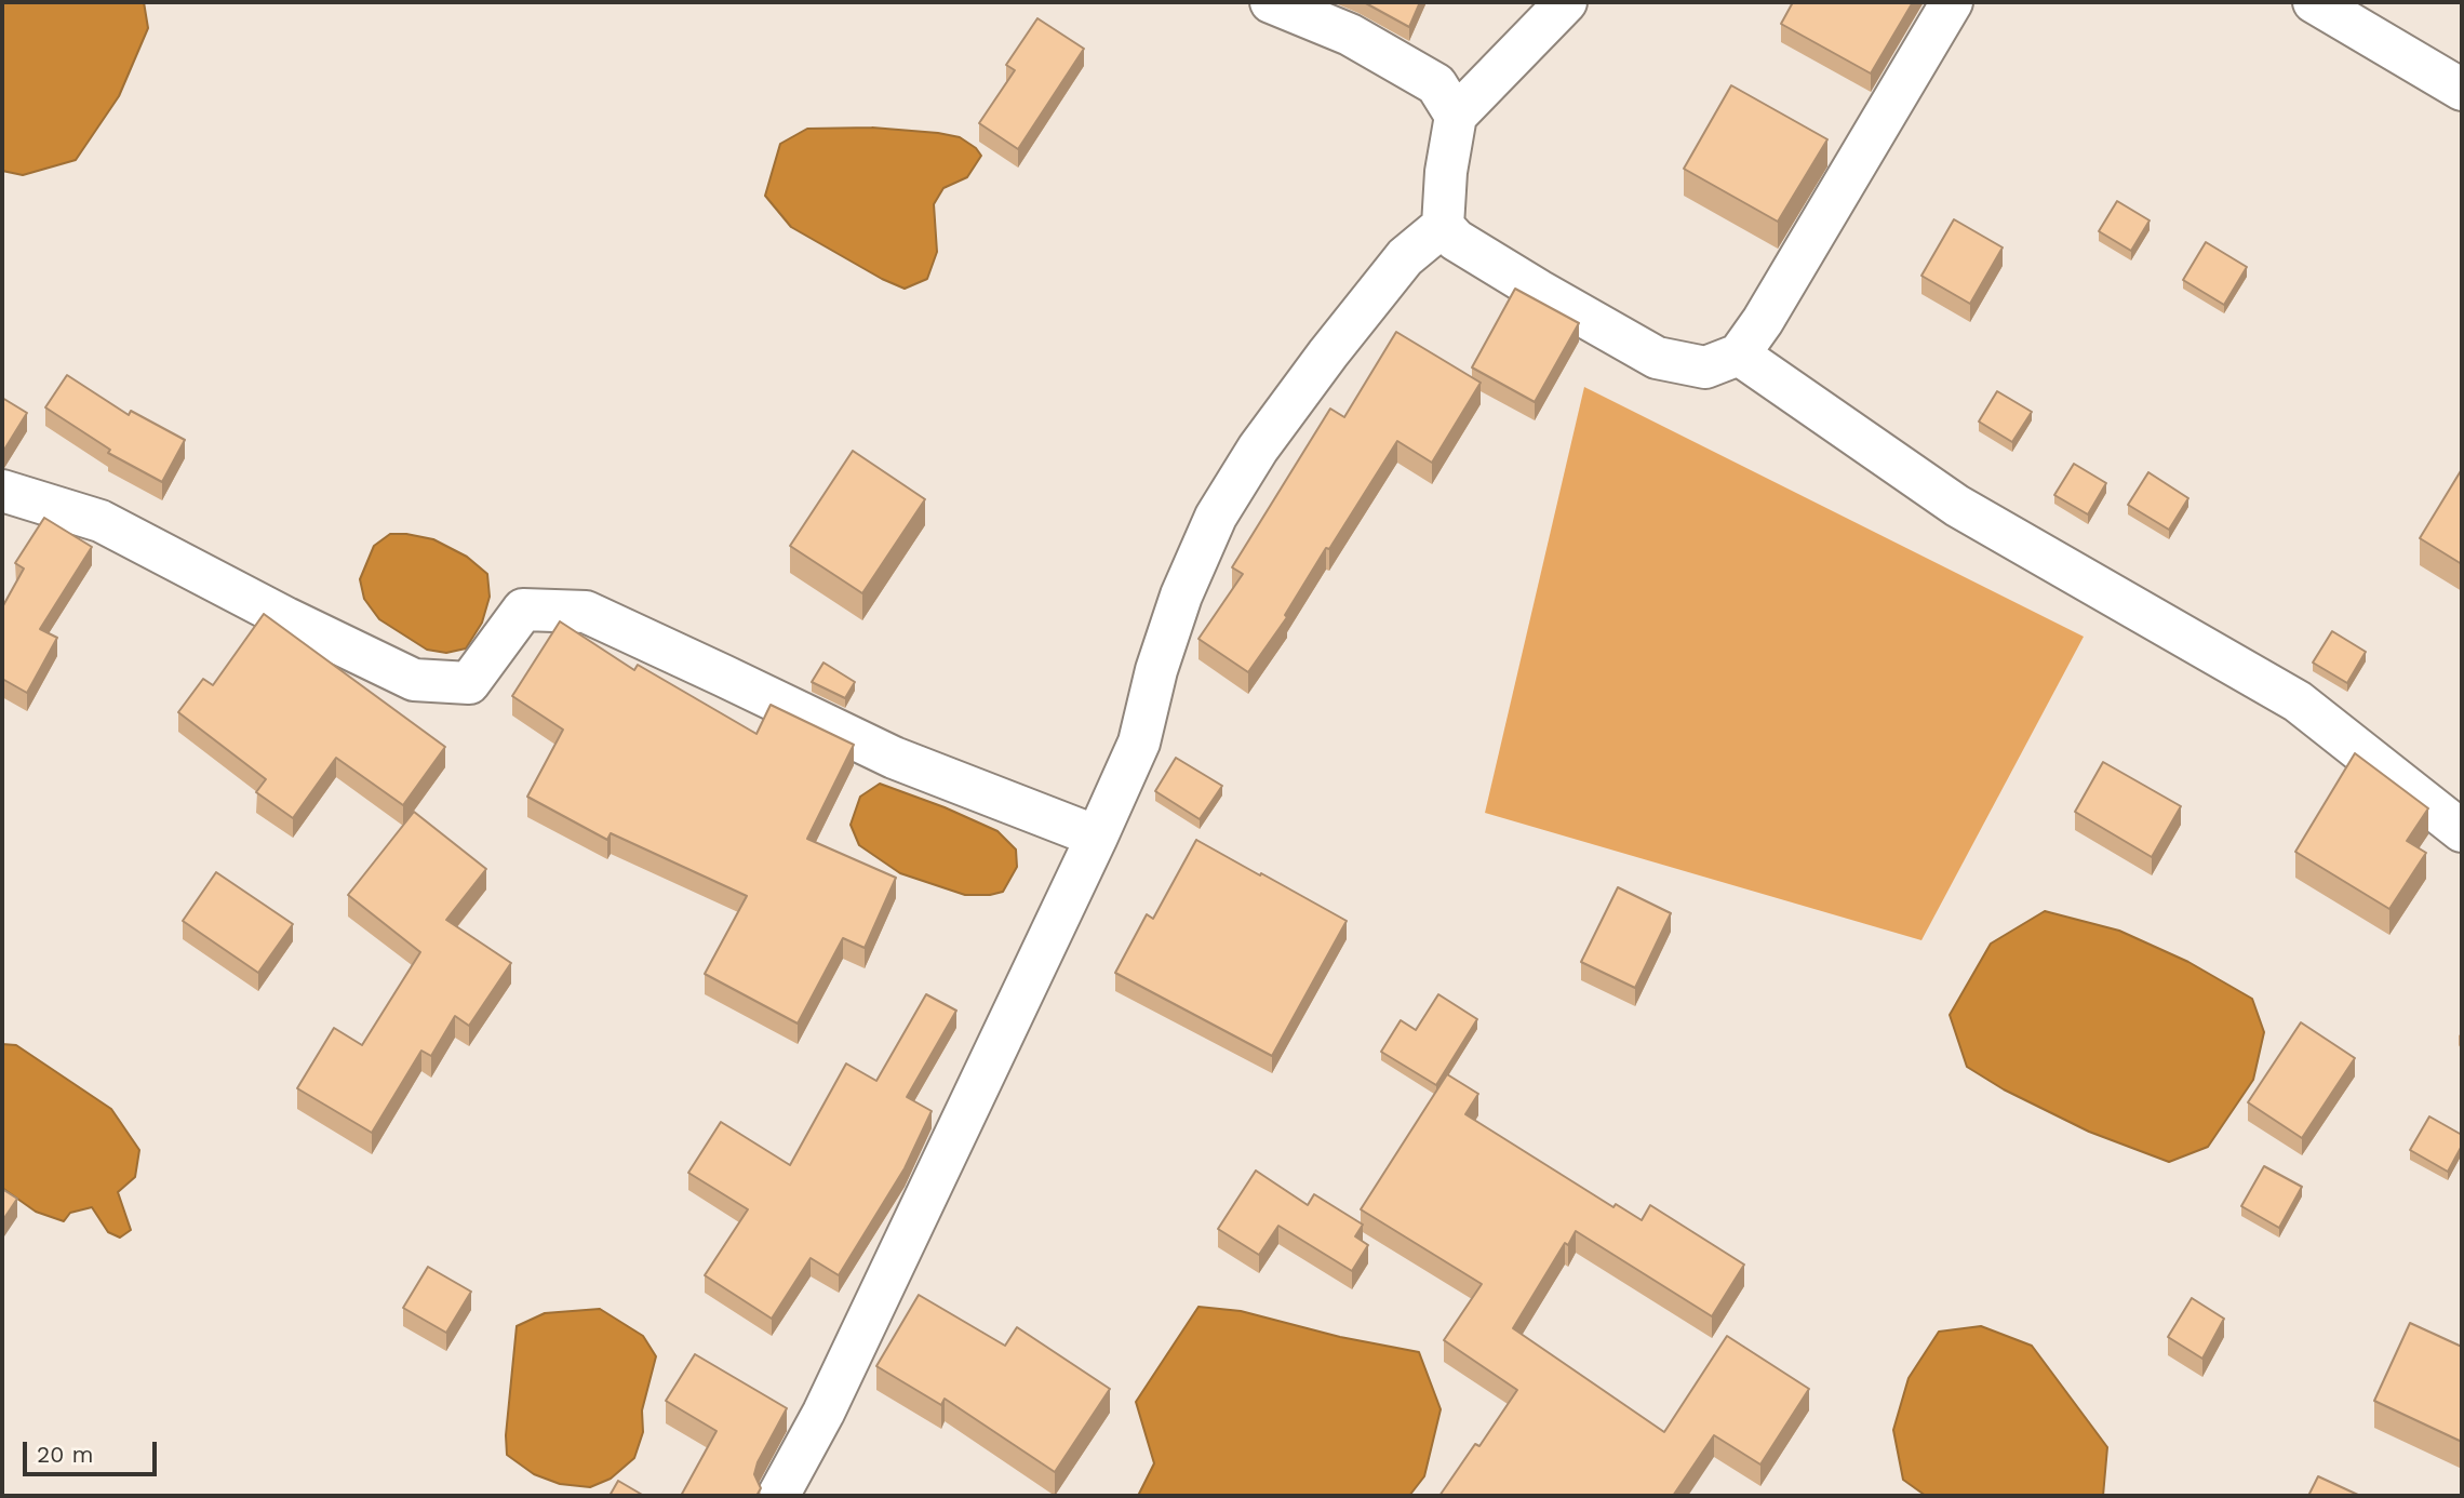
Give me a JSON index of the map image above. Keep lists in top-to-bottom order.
{
  "scale_bar": "20 m"
}
